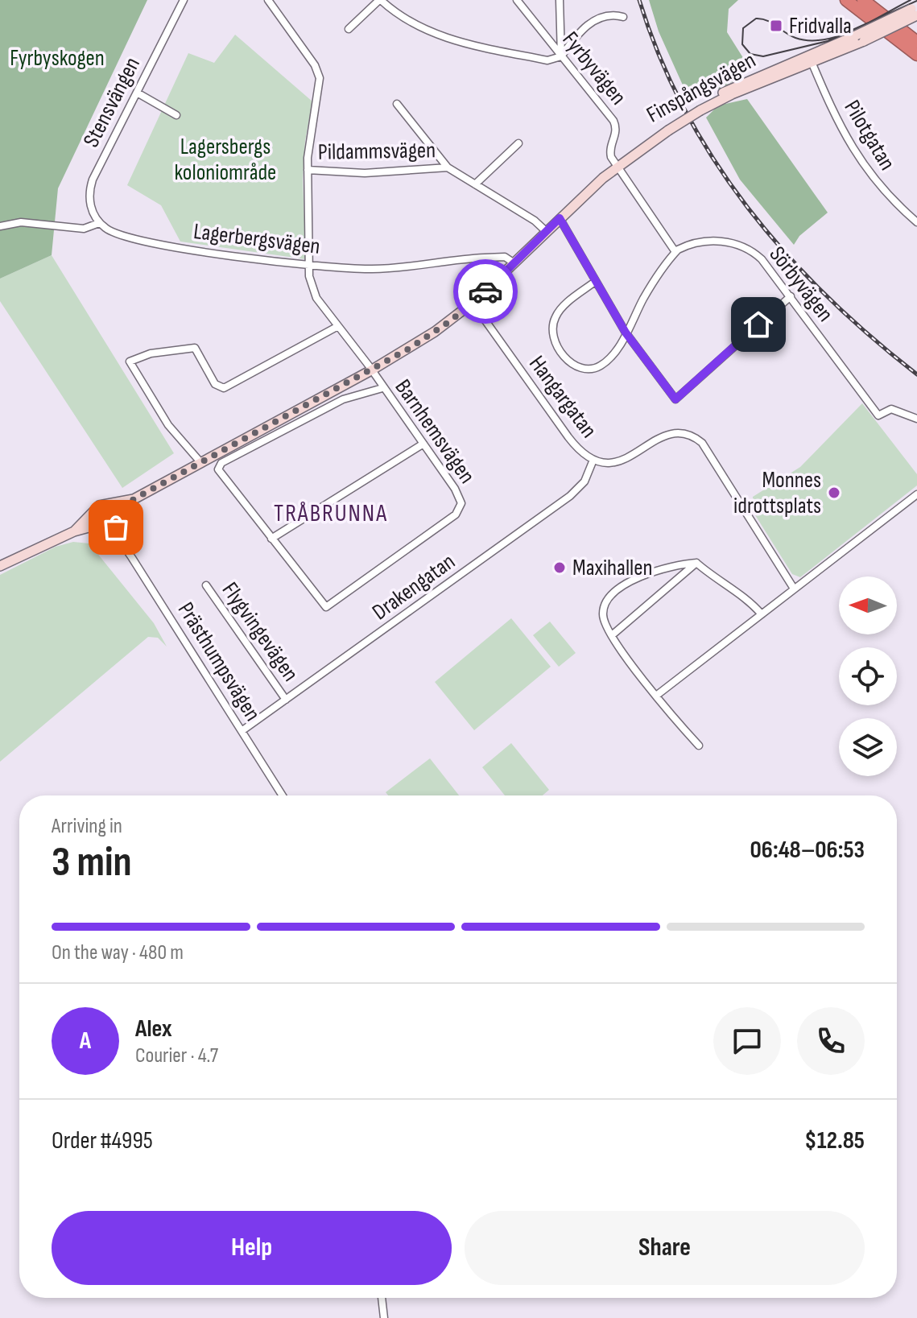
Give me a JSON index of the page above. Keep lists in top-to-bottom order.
{
  "streets": {
    "main road": ["Finspångsvägen"],
    "street": [
      "Fyrbyvägen",
      "Stensvängen",
      "Pilotgatan",
      "Pildammsvägen",
      "Lagerbergsvägen",
      "Sörbyvägen",
      "Hangargatan",
      "Barnhemsvägen",
      "Drakengatan",
      "Flygvingevägen",
      "Prästhumpsvägen"
    ]
  },
  "crossings": [
    ["Fyrbyvägen", "Finspångsvägen"],
    ["Finspångsvägen", "Pilotgatan"],
    ["Finspångsvägen", "Pildammsvägen"],
    ["Finspångsvägen", "Lagerbergsvägen"],
    ["Finspångsvägen", "Hangargatan"],
    ["Finspångsvägen", "Barnhemsvägen"],
    ["Finspångsvägen", "Prästhumpsvägen"],
    ["Stensvängen", "Lagerbergsvägen"],
    ["Hangargatan", "Drakengatan"],
    ["Drakengatan", "Flygvingevägen"],
    ["Drakengatan", "Prästhumpsvägen"]
  ],
  "districts": ["TRÅBRUNNA"],
  "parks": ["Fyrbyskogen", "Lagersbergs koloniområde"],
  "places": {
    "transit": ["Fridvalla"],
    "other": ["Monnes idrottsplats", "Maxihallen"]
  },
  "north": "left",
  "page": {
    "heading": ["3 min", "Arriving in", "06:48–06:53"],
    "panel": [
      "Alex",
      "Courier · 4.7",
      "Order #4995",
      "$12.85"
    ],
    "bar": "On the way · 480 m",
    "round": "A",
    "buttons": ["Help", "Share"]
  }
}
